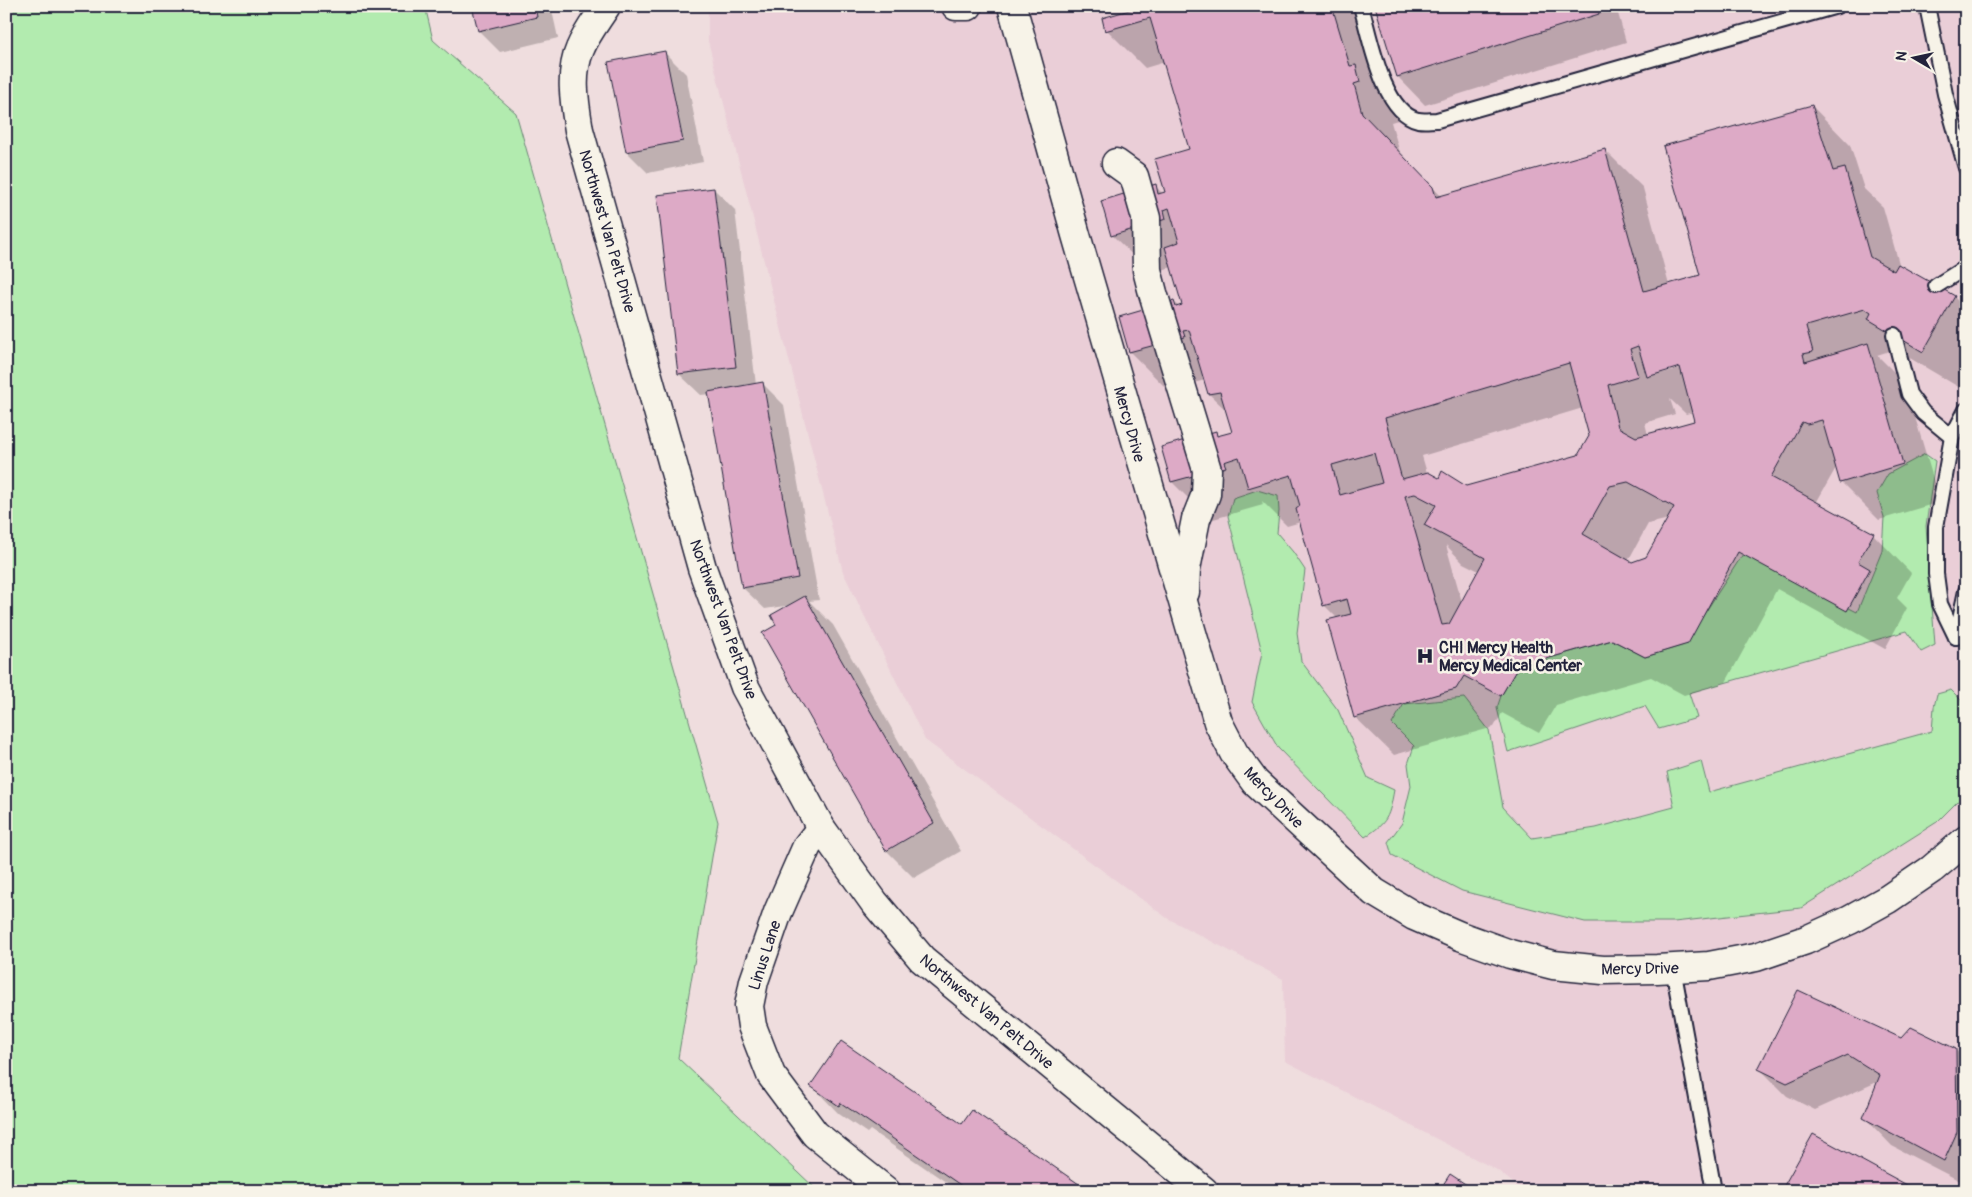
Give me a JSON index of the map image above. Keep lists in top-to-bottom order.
{
  "streets": {
    "street": ["Northwest Van Pelt Drive", "Mercy Drive", "Linus Lane"]
  },
  "crossings": [
    ["Northwest Van Pelt Drive", "Linus Lane"]
  ],
  "places": {
    "hospital": ["CHI Mercy Health Mercy Medical Center"]
  },
  "north": "left"
}
